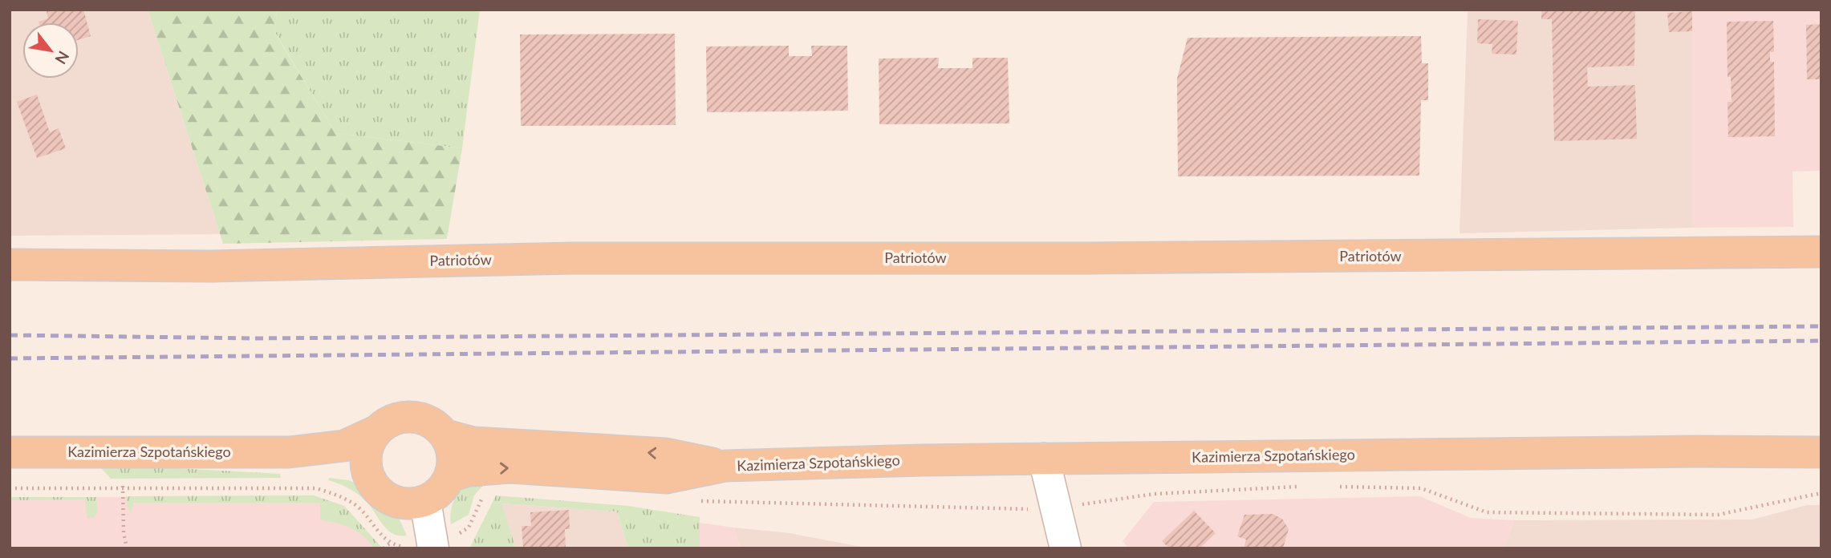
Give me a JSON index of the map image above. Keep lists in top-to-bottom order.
{
  "streets": {
    "main road": ["Patriotów", "Kazimierza Szpotańskiego"]
  },
  "north": "bottom right"
}
